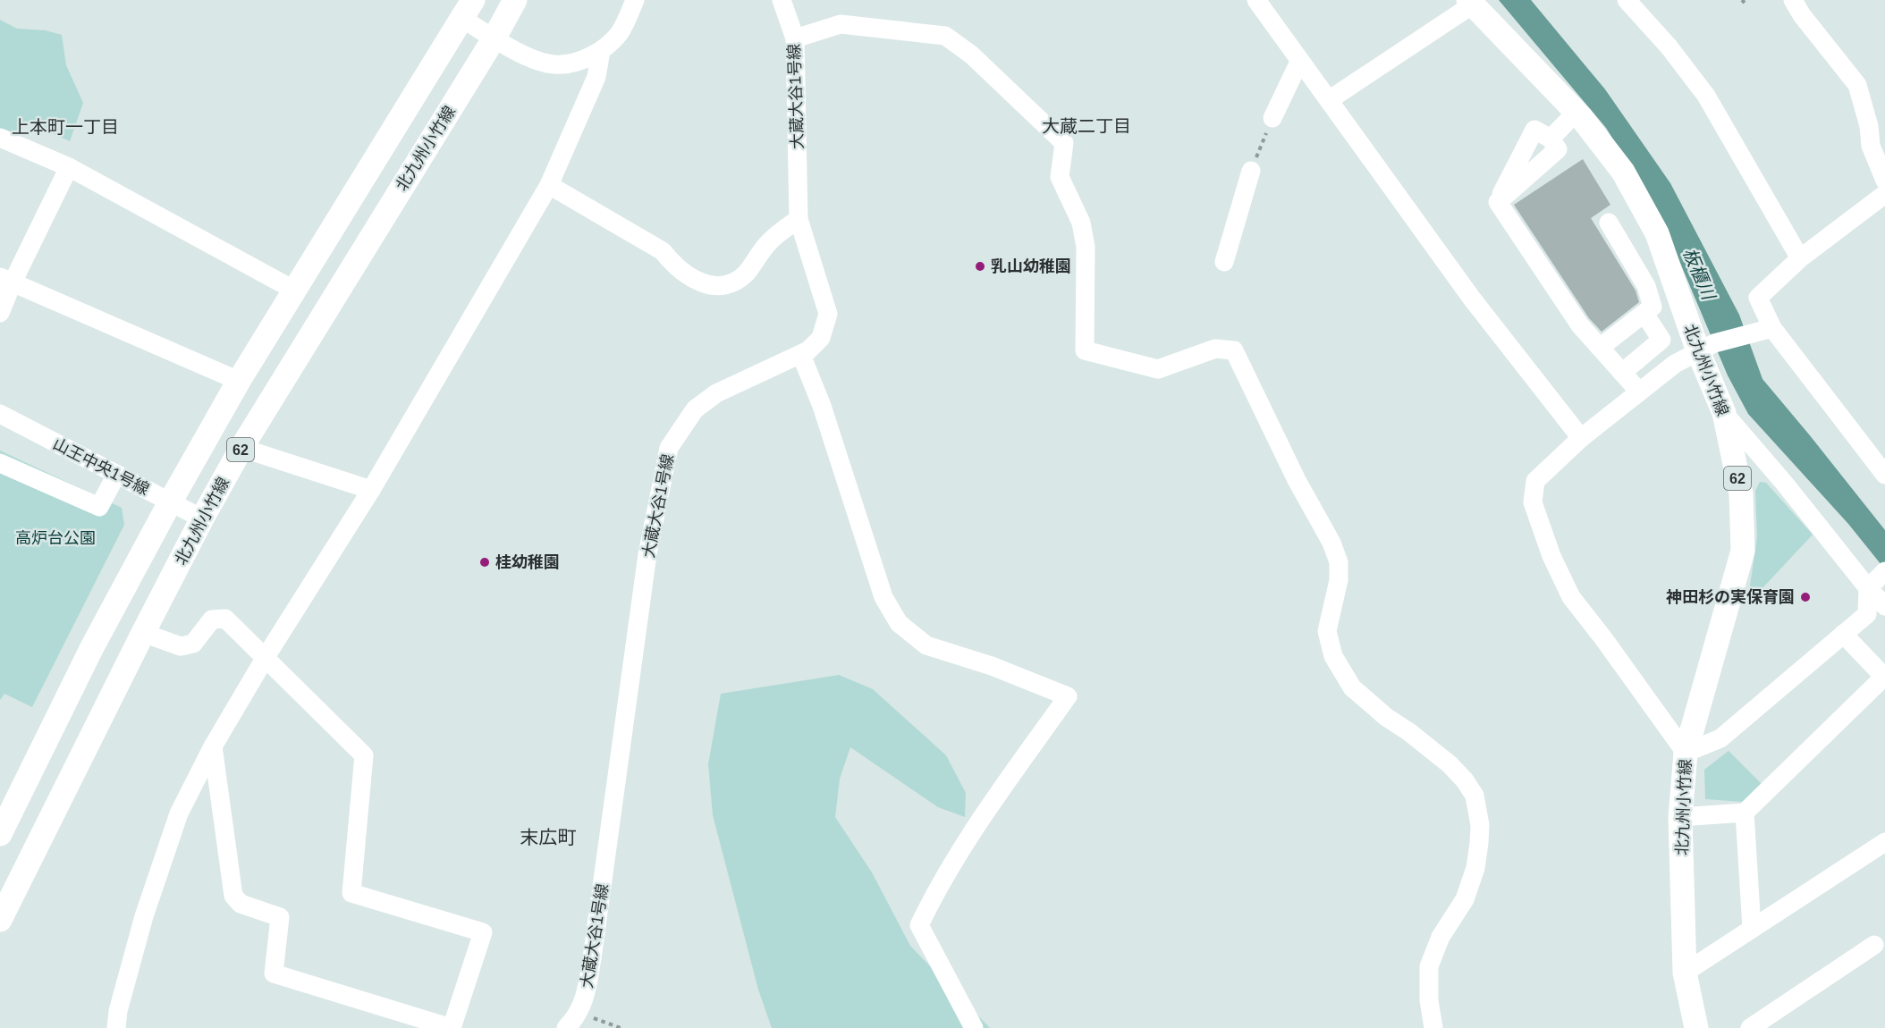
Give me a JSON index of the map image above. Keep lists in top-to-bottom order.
{
  "streets": {
    "main road": ["北九州小竹線", "62"],
    "street": ["大蔵大谷1号線", "山王中央1号線"]
  },
  "crossings": [
    ["北九州小竹線", "山王中央1号線"],
    ["62", "山王中央1号線"]
  ],
  "districts": ["大蔵二丁目", "上本町一丁目", "末広町"],
  "water": ["板櫃川"],
  "parks": ["高炉台公園"],
  "places": ["乳山幼稚園", "桂幼稚園", "神田杉の実保育園"]
}
